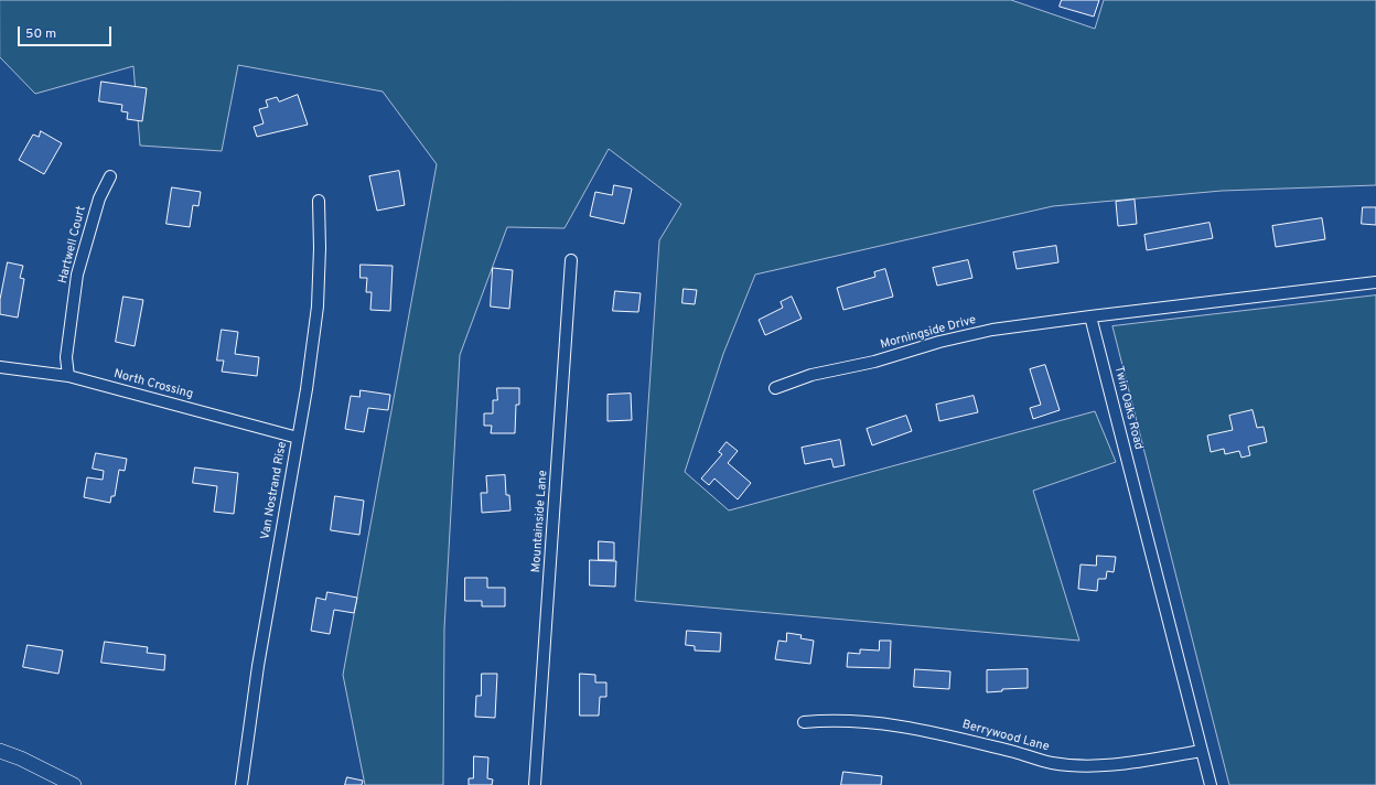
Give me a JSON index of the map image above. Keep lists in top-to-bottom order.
{
  "streets": {
    "street": [
      "Hartwell Court",
      "Morningside Drive",
      "North Crossing",
      "Twin Oaks Road",
      "Van Nostrand Rise",
      "Mountainside Lane",
      "Berrywood Lane"
    ]
  },
  "crossings": [
    ["Hartwell Court", "North Crossing"],
    ["Morningside Drive", "Twin Oaks Road"],
    ["North Crossing", "Van Nostrand Rise"],
    ["Twin Oaks Road", "Berrywood Lane"]
  ],
  "scale_bar": "50 m"
}
